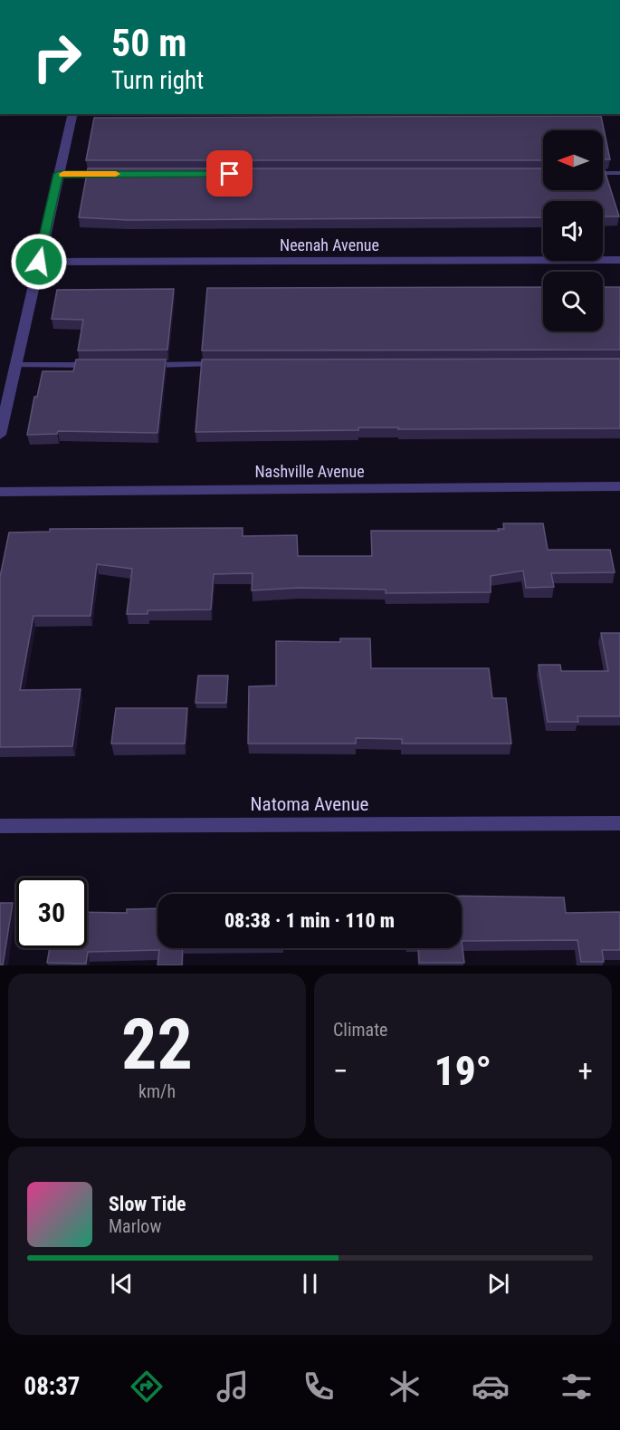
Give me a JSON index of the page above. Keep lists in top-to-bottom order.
{
  "streets": {
    "street": ["Neenah Avenue", "Nashville Avenue", "Natoma Avenue"]
  },
  "north": "left",
  "page": {
    "turn": ["50 m", "Turn right"],
    "limit": "30",
    "trip": "08:38 · 1 min · 110 m",
    "tile": [
      ["22", "km/h"],
      "Climate"
    ],
    "heat": ["−", "19°", "+"],
    "song": ["Slow Tide", "Marlow"],
    "tabs": "08:37"
  }
}
